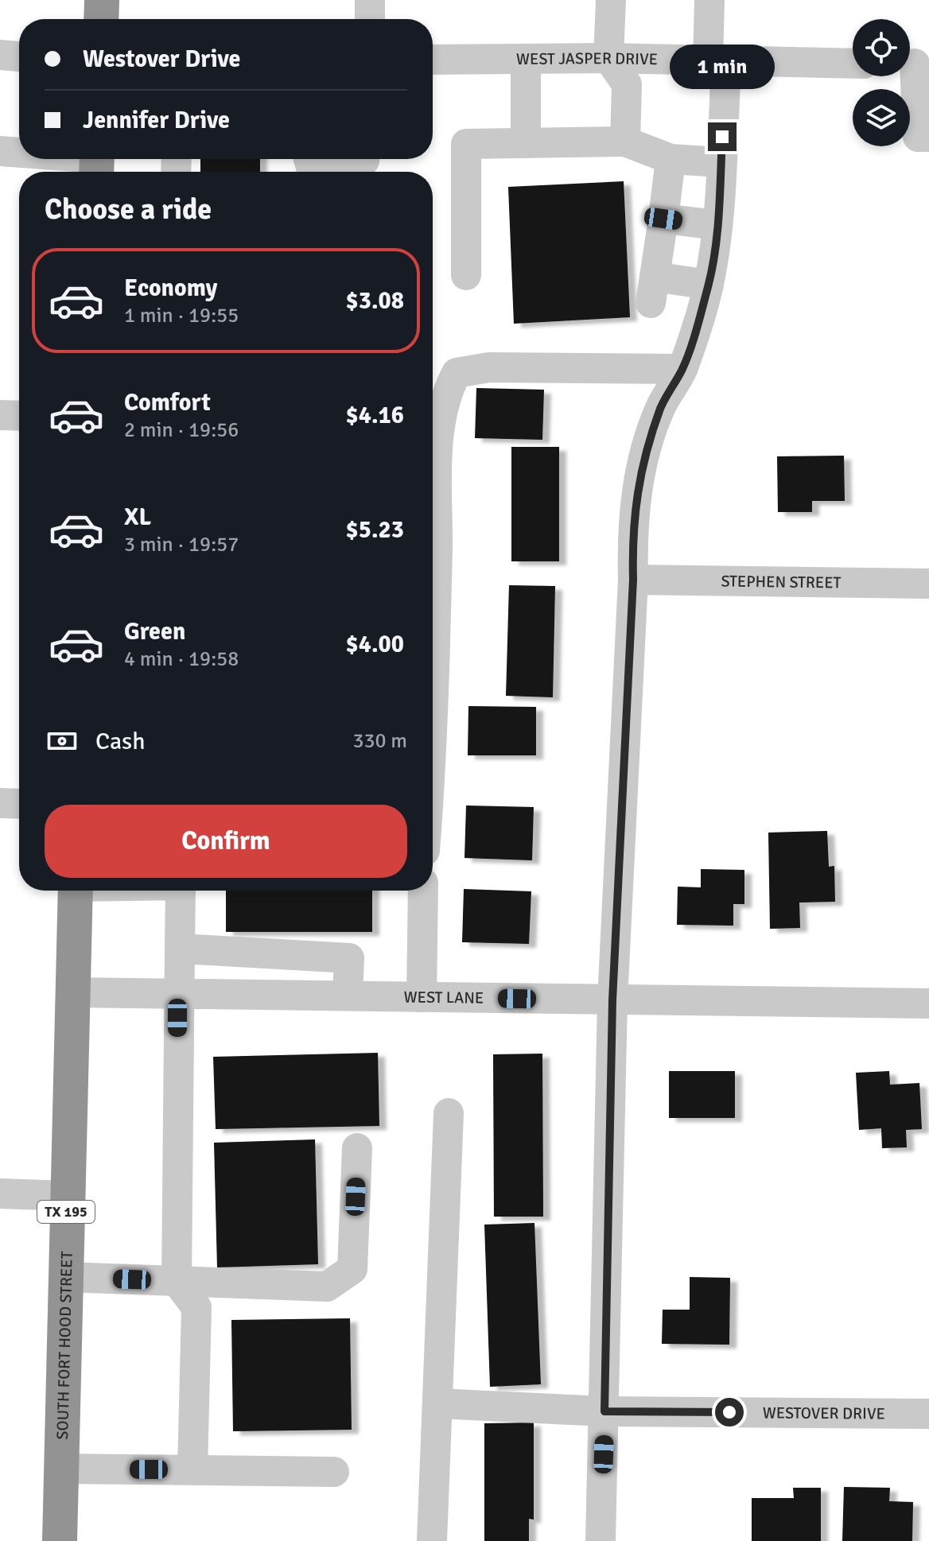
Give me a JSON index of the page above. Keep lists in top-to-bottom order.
{
  "streets": {
    "highway": ["TX 195", "SOUTH FORT HOOD STREET"],
    "street": [
      "WEST JASPER DRIVE",
      "STEPHEN STREET",
      "WEST LANE",
      "WESTOVER DRIVE"
    ]
  },
  "crossings": [
    ["WEST LANE", "SOUTH FORT HOOD STREET"]
  ],
  "page": {
    "banner": ["Westover Drive", "Jennifer Drive"],
    "bubble": "1 min",
    "heading": "Choose a ride",
    "list": [
      {
        "name": "Economy",
        "note": "1 min · 19:55",
        "value": "$3.08"
      },
      {
        "name": "Comfort",
        "note": "2 min · 19:56",
        "value": "$4.16"
      },
      {
        "name": "XL",
        "note": "3 min · 19:57",
        "value": "$5.23"
      },
      {
        "name": "Green",
        "note": "4 min · 19:58",
        "value": "$4.00"
      }
    ],
    "pay": ["Cash", "330 m"],
    "buttons": "Confirm"
  }
}
